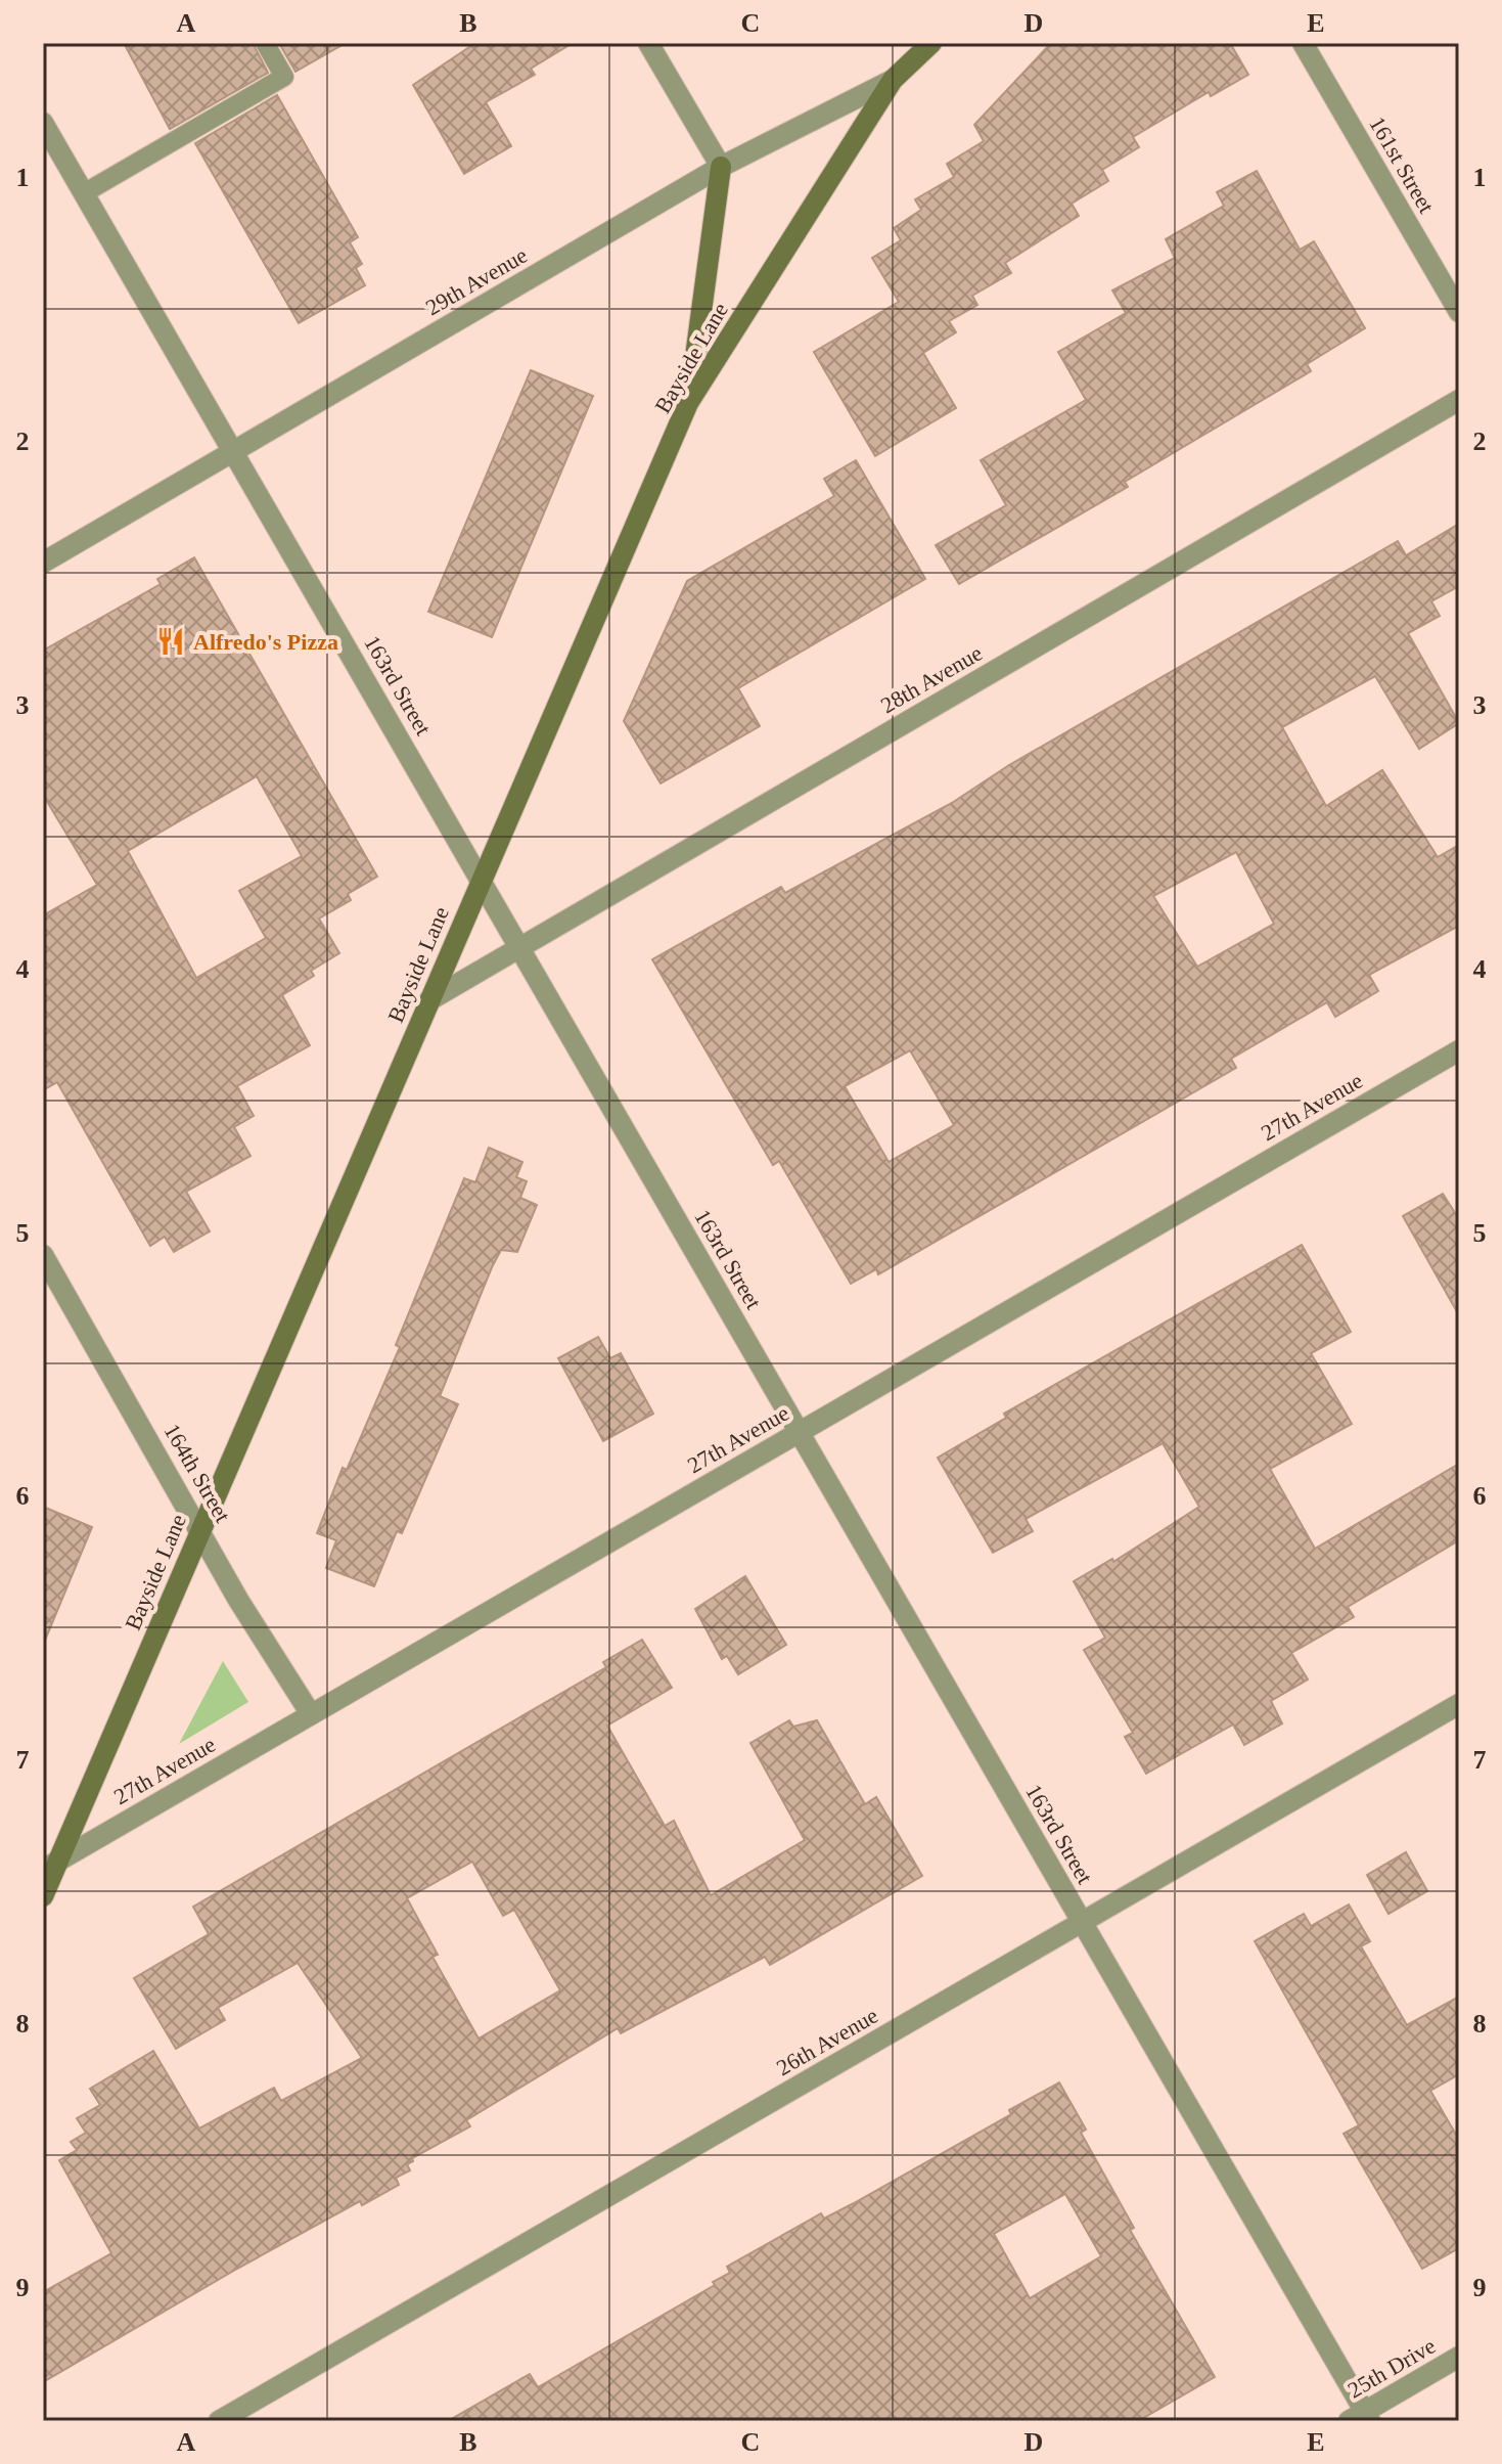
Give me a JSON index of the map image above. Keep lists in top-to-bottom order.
{
  "streets": {
    "street": [
      "161st Street",
      "29th Avenue",
      "Bayside Lane",
      "28th Avenue",
      "163rd Street",
      "27th Avenue",
      "164th Street",
      "26th Avenue",
      "25th Drive"
    ]
  },
  "crossings": [
    ["29th Avenue", "Bayside Lane"],
    ["29th Avenue", "163rd Street"],
    ["Bayside Lane", "28th Avenue"],
    ["Bayside Lane", "163rd Street"],
    ["Bayside Lane", "27th Avenue"],
    ["Bayside Lane", "164th Street"],
    ["28th Avenue", "163rd Street"],
    ["163rd Street", "27th Avenue"],
    ["163rd Street", "26th Avenue"],
    ["163rd Street", "25th Drive"],
    ["27th Avenue", "164th Street"]
  ],
  "places": {
    "restaurant": ["Alfredo's Pizza"]
  },
  "grid": {
    "columns": [
      "A",
      "B",
      "C",
      "D",
      "E"
    ],
    "rows": [
      "1",
      "2",
      "3",
      "4",
      "5",
      "6",
      "7",
      "8",
      "9"
    ]
  }
}
